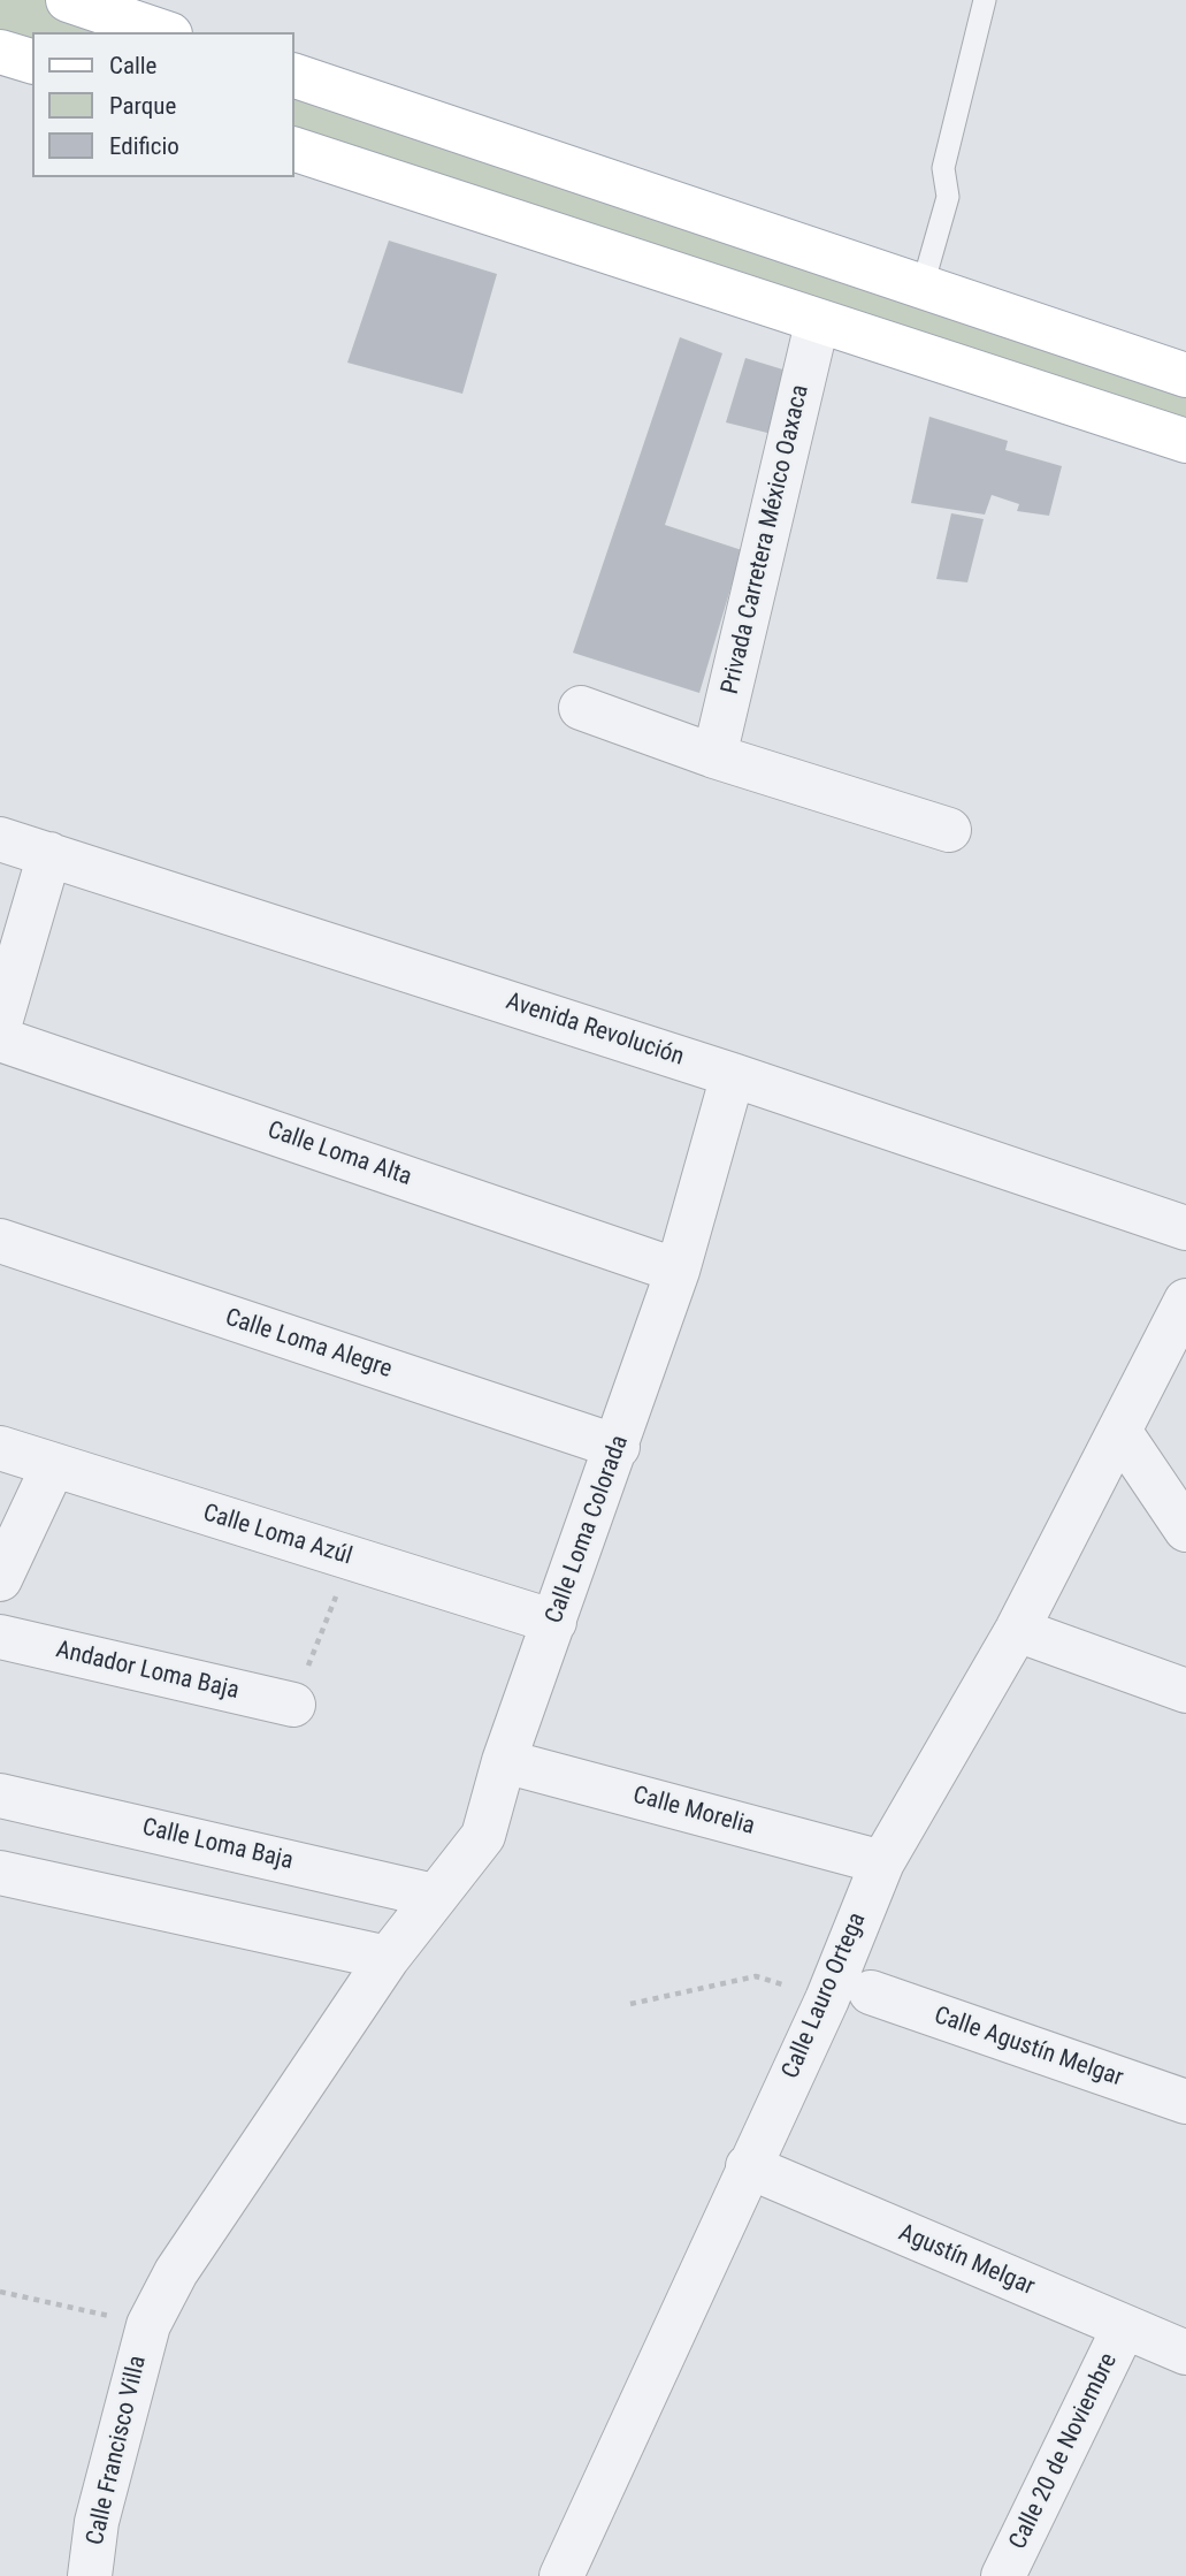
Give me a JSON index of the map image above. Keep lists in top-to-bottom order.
{
  "streets": {
    "street": [
      "Privada Carretera México Oaxaca",
      "Avenida Revolución",
      "Calle Loma Alta",
      "Calle Loma Alegre",
      "Calle Loma Colorada",
      "Calle Loma Azúl",
      "Andador Loma Baja",
      "Calle Morelia",
      "Calle Loma Baja",
      "Calle Lauro Ortega",
      "Calle Agustín Melgar",
      "Agustín Melgar",
      "Calle Francisco Villa",
      "Calle 20 de Noviembre"
    ]
  },
  "crossings": [
    ["Avenida Revolución", "Calle Loma Colorada"],
    ["Calle Loma Alta", "Calle Loma Colorada"],
    ["Calle Loma Alegre", "Calle Loma Colorada"],
    ["Calle Loma Colorada", "Calle Loma Azúl"],
    ["Calle Loma Colorada", "Calle Morelia"],
    ["Calle Loma Colorada", "Calle Loma Baja"],
    ["Calle Loma Colorada", "Calle Francisco Villa"],
    ["Calle Morelia", "Calle Lauro Ortega"],
    ["Calle Lauro Ortega", "Calle Agustín Melgar"],
    ["Calle Lauro Ortega", "Agustín Melgar"],
    ["Agustín Melgar", "Calle 20 de Noviembre"]
  ],
  "legend": ["Calle", "Parque", "Edificio"]
}
